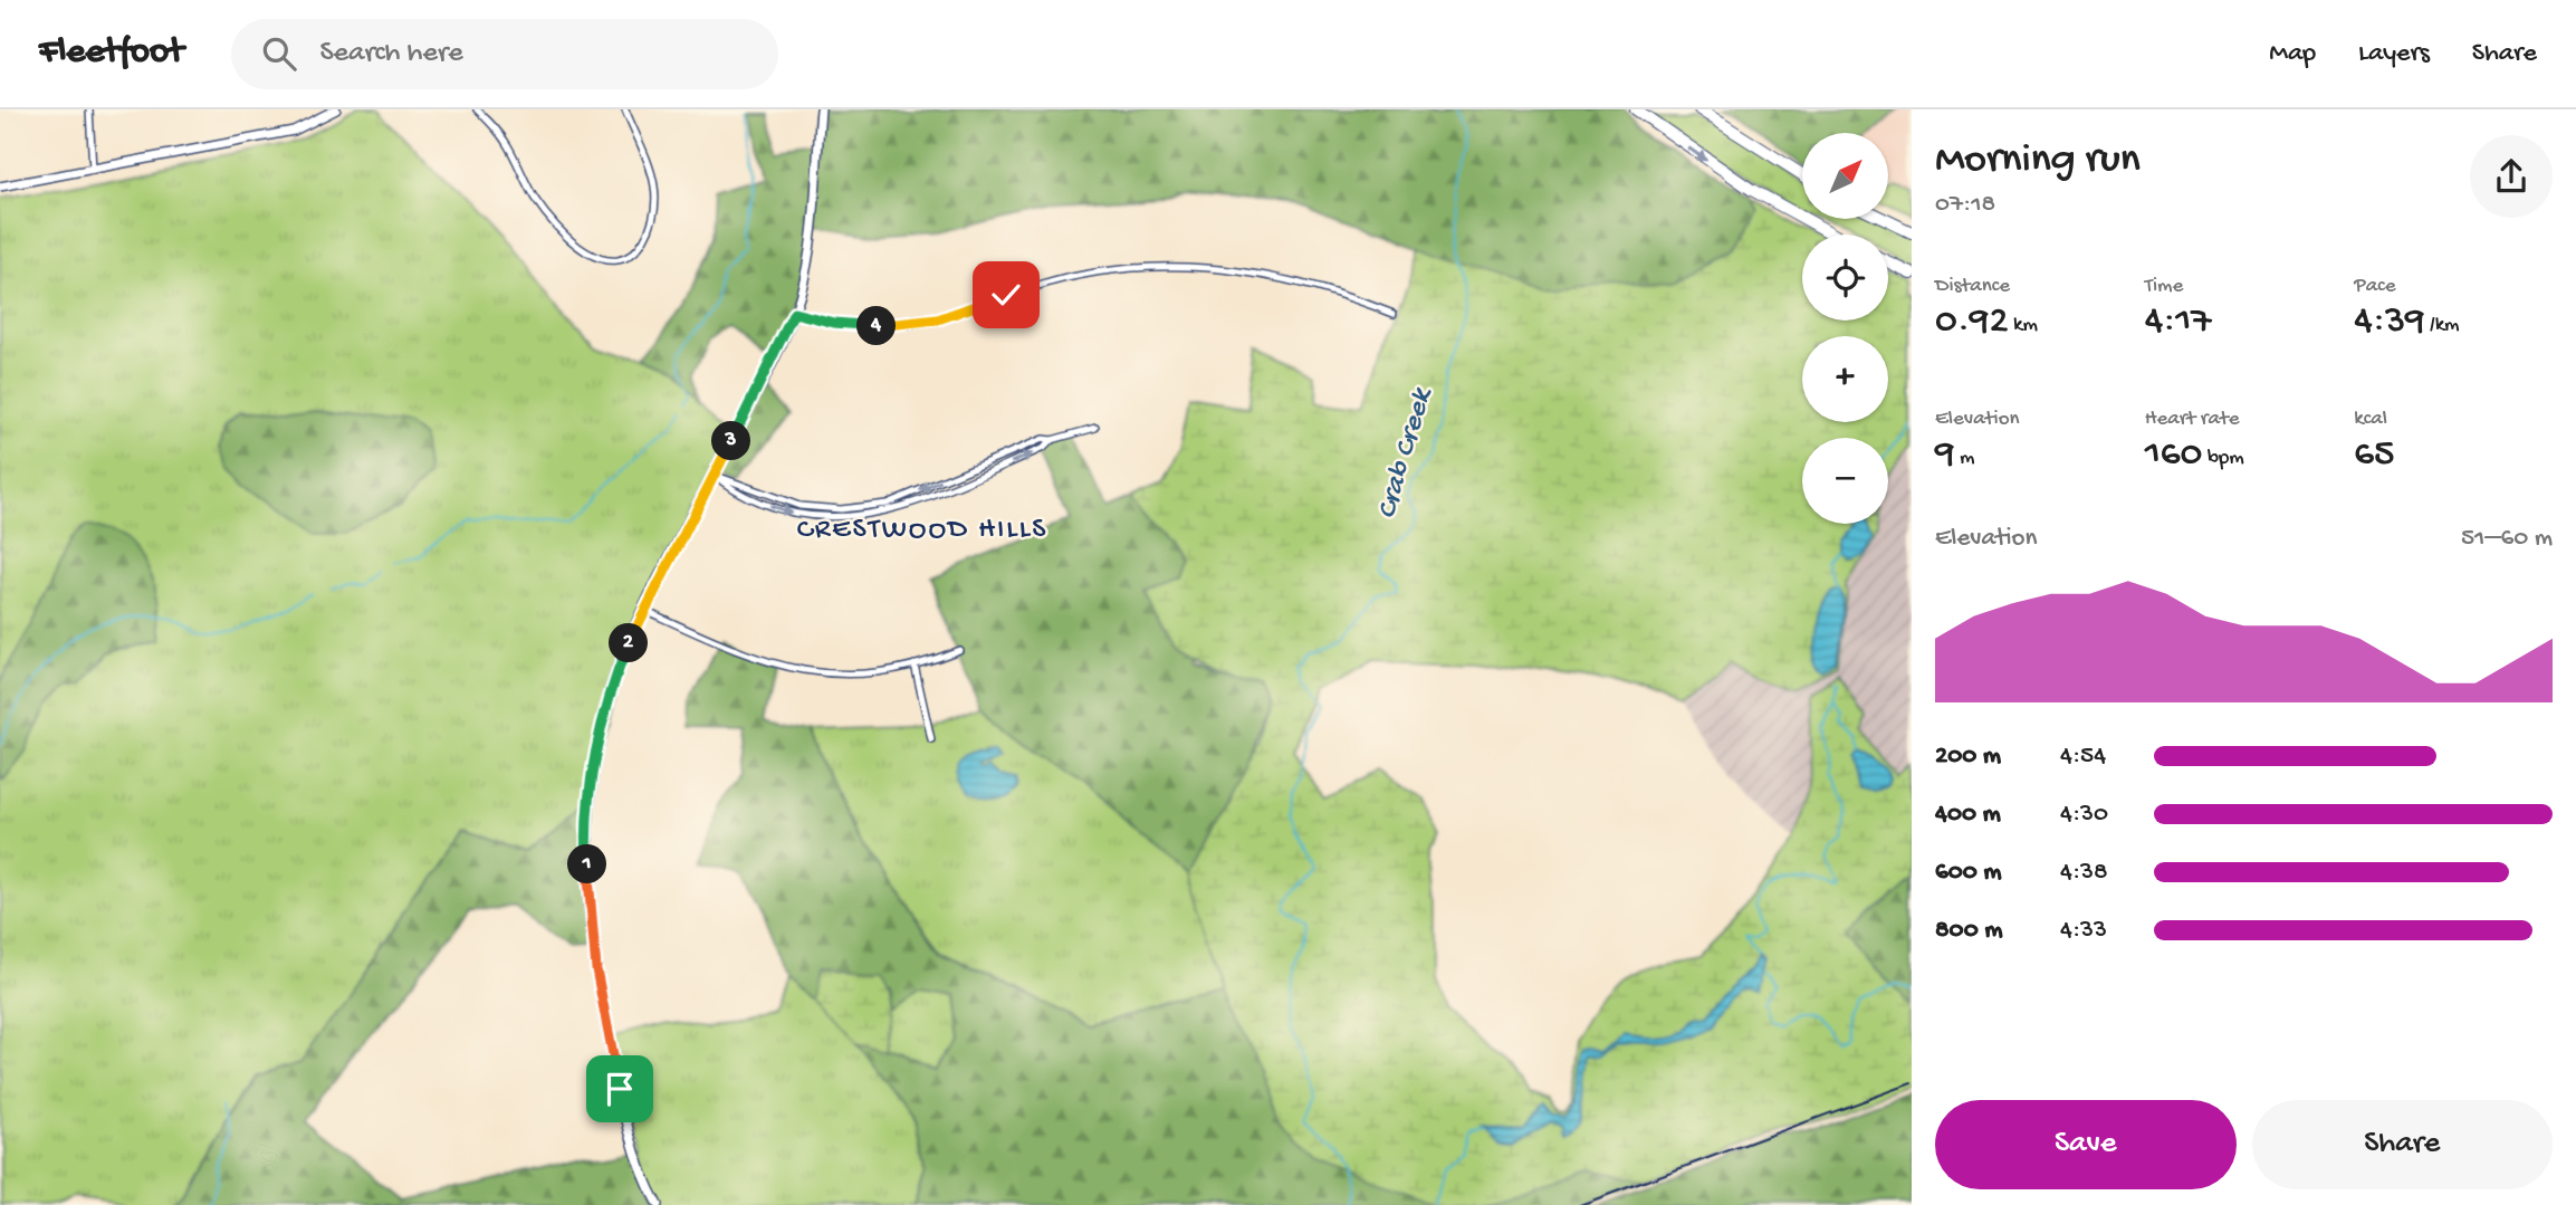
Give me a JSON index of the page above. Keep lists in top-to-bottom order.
{
  "districts": ["CRESTWOOD HILLS"],
  "water": ["Crab Creek"],
  "north": "top right",
  "page": {
    "header": "Fleetfoot",
    "search": "Search here",
    "nav": ["Map", "Layers", "Share"],
    "heading": ["Morning run", "07:18"],
    "map_buttons": ["+", "−"],
    "stats": [
      ["Distance", "0.92 km"],
      ["Time", "4:17"],
      ["Pace", "4:39 /km"],
      ["Elevation", "9 m"],
      ["Heart rate", "160 bpm"],
      ["kcal", "65"]
    ],
    "pins": [
      "4",
      "3",
      "2",
      "1"
    ],
    "chart": ["Elevation", "51–60 m"],
    "list": [
      {
        "name": "200 m",
        "note": "4:54"
      },
      {
        "name": "400 m",
        "note": "4:30"
      },
      {
        "name": "600 m",
        "note": "4:38"
      },
      {
        "name": "800 m",
        "note": "4:33"
      }
    ],
    "buttons": ["Save", "Share"]
  }
}
